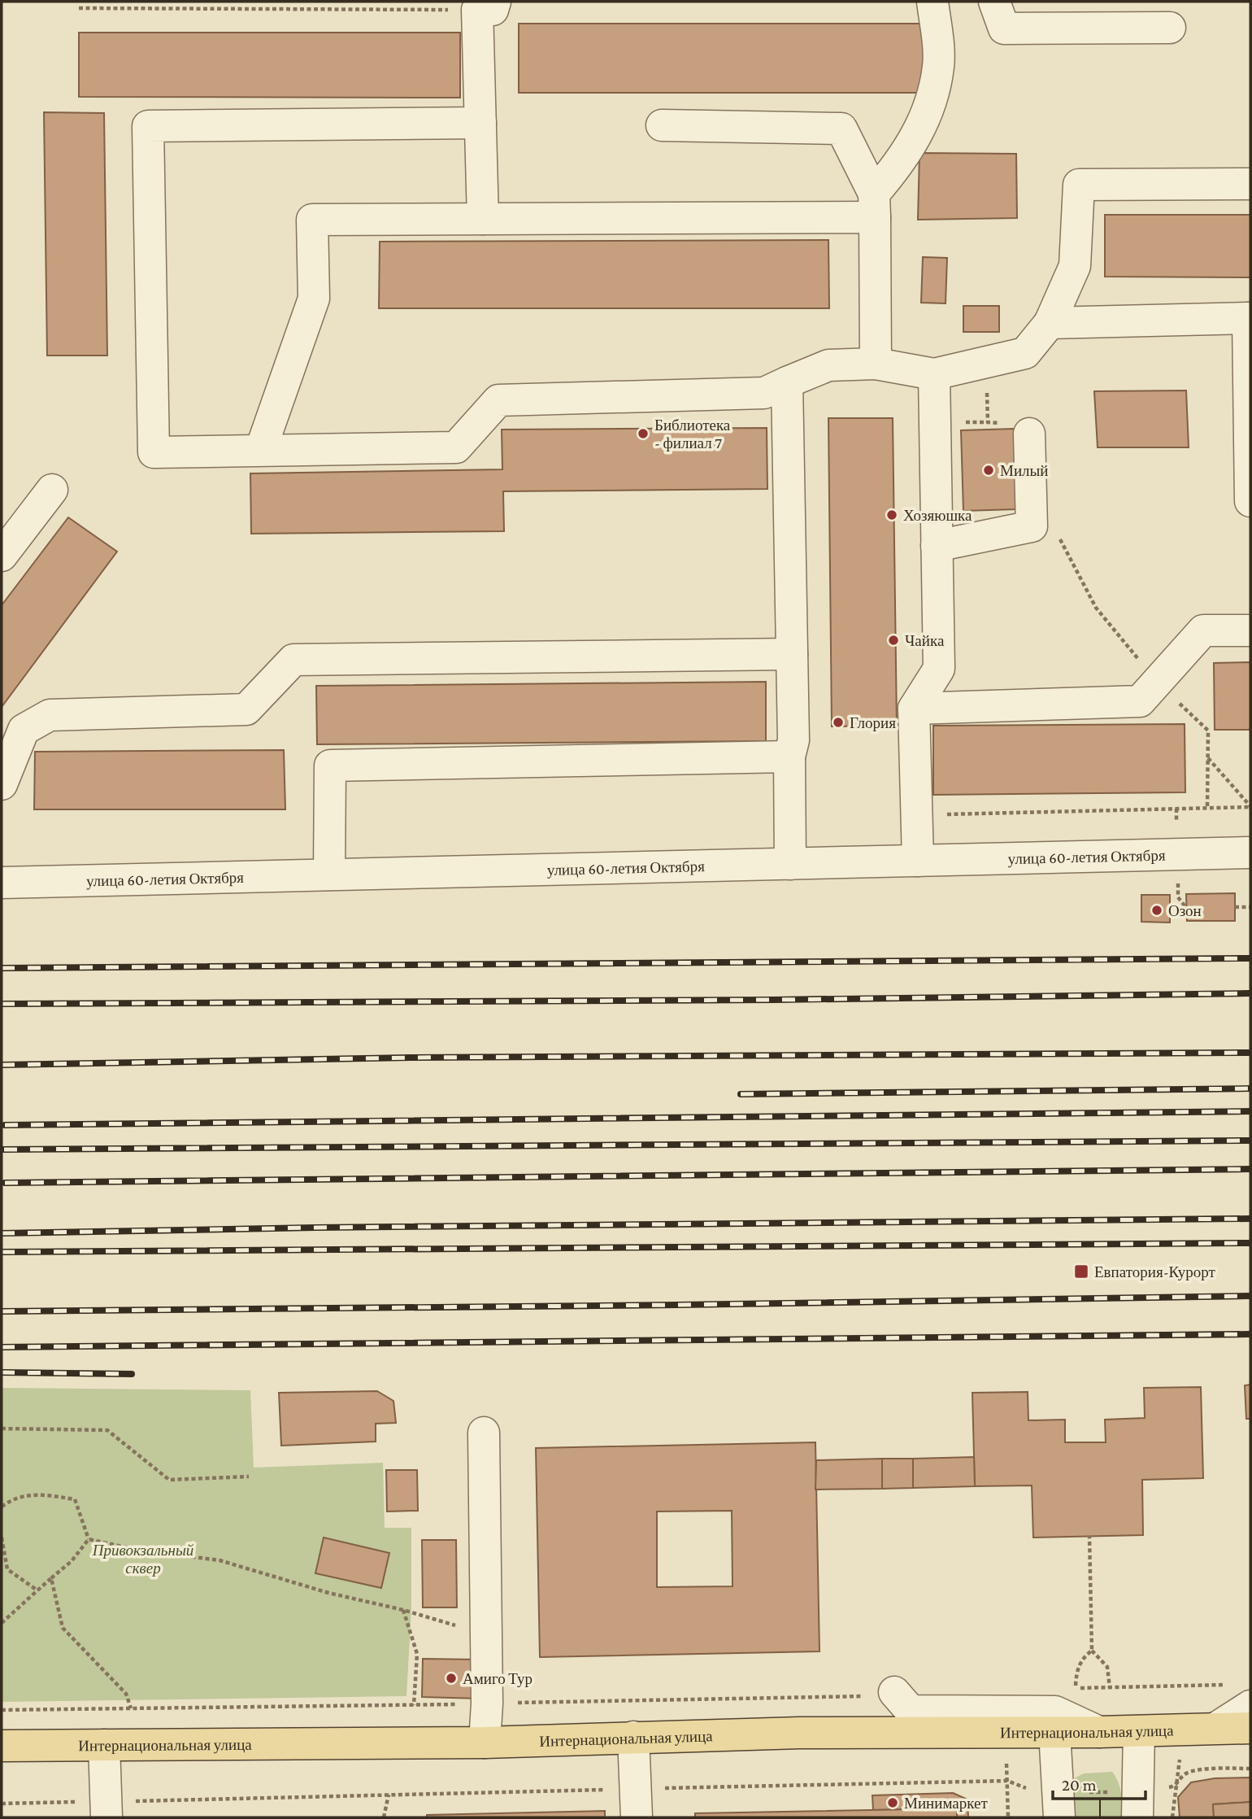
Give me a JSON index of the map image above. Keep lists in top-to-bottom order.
{
  "streets": {
    "main road": ["Интернациональная улица"],
    "street": ["улица 60-летия Октября"]
  },
  "parks": ["Привокзальный сквер"],
  "places": {
    "other": [
      "Библиотека - филиал 7",
      "Милый",
      "Хозяюшка",
      "Чайка",
      "Глория",
      "Озон",
      "Амиго Тур",
      "Минимаркет"
    ],
    "transit": ["Евпатория-Курорт"]
  },
  "scale_bar": "20 m"
}
